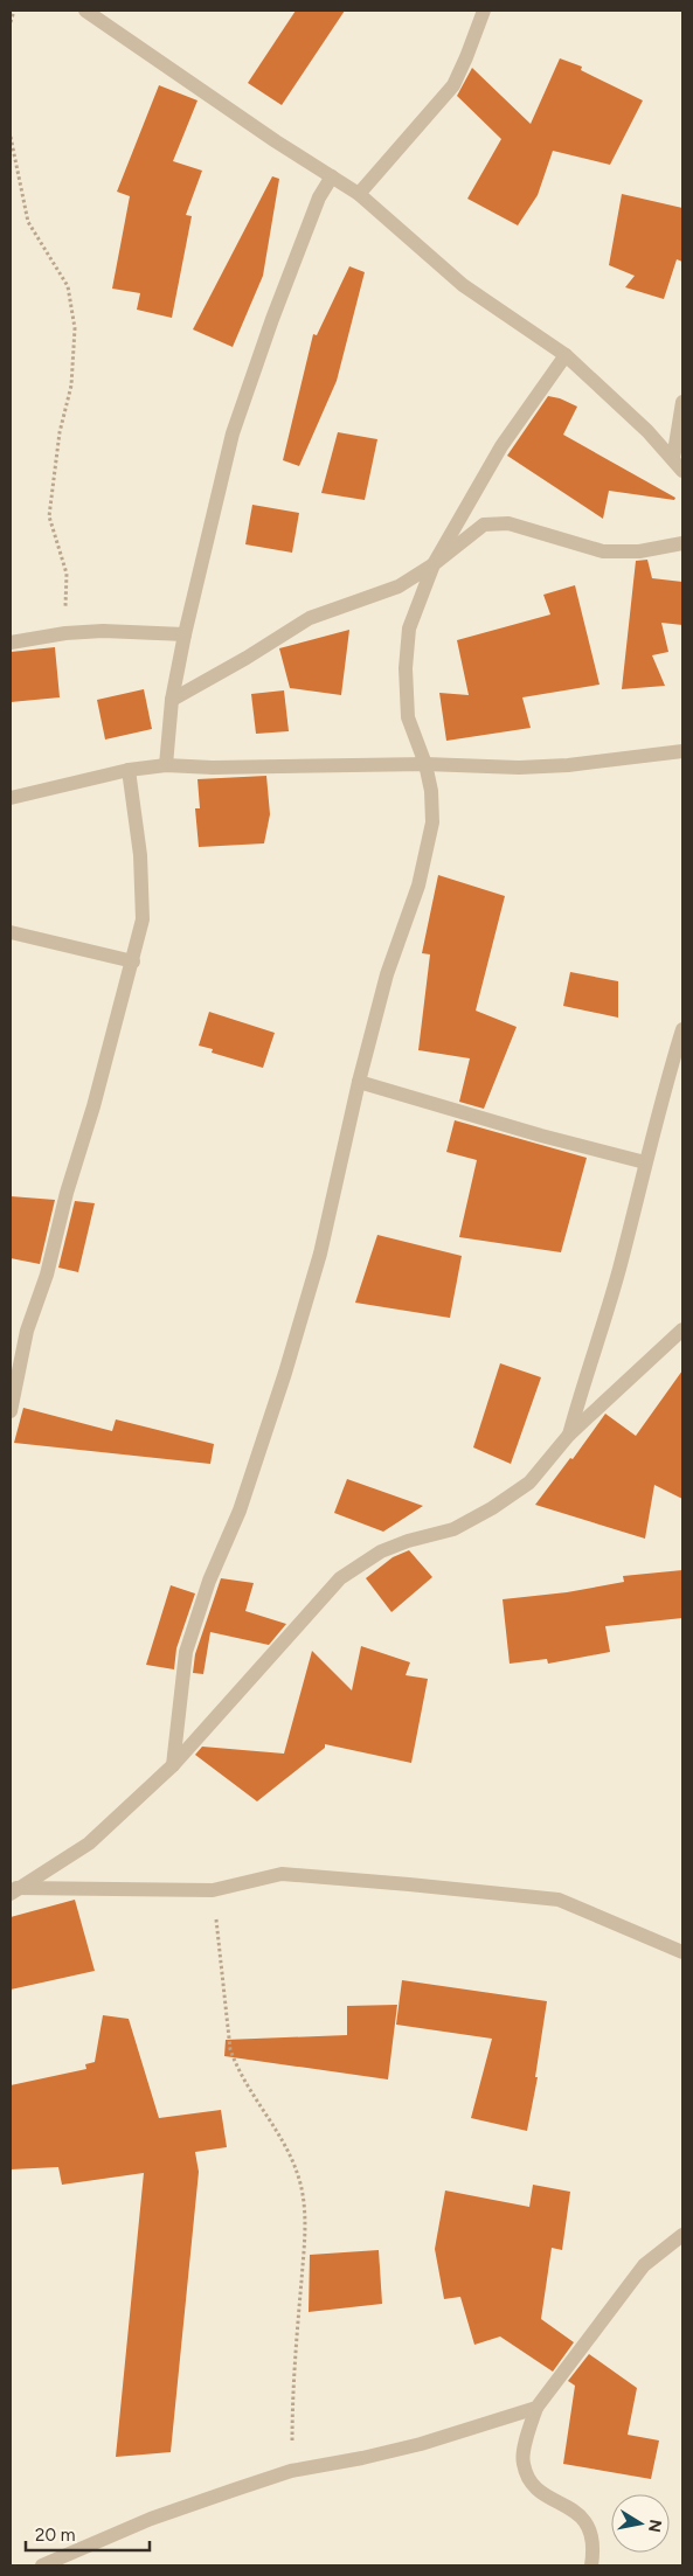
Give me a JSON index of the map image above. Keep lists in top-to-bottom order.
{
  "scale_bar": "20 m",
  "north": "right"
}
